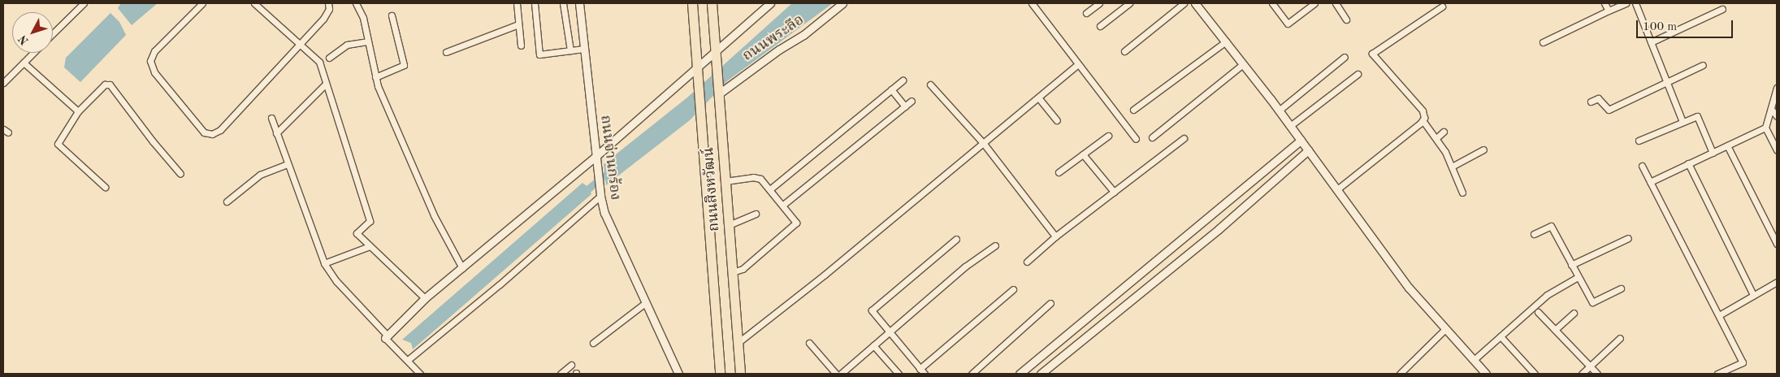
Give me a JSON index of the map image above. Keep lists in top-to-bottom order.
{
  "streets": {
    "main road": ["ถนนสิงหวัฒน์"],
    "street": ["ถนนพระลือ", "ถนนจ่านกร้อง"]
  },
  "crossings": [
    ["ถนนพระลือ", "ถนนสิงหวัฒน์"]
  ],
  "scale_bar": "100 m",
  "north": "bottom left"
}
